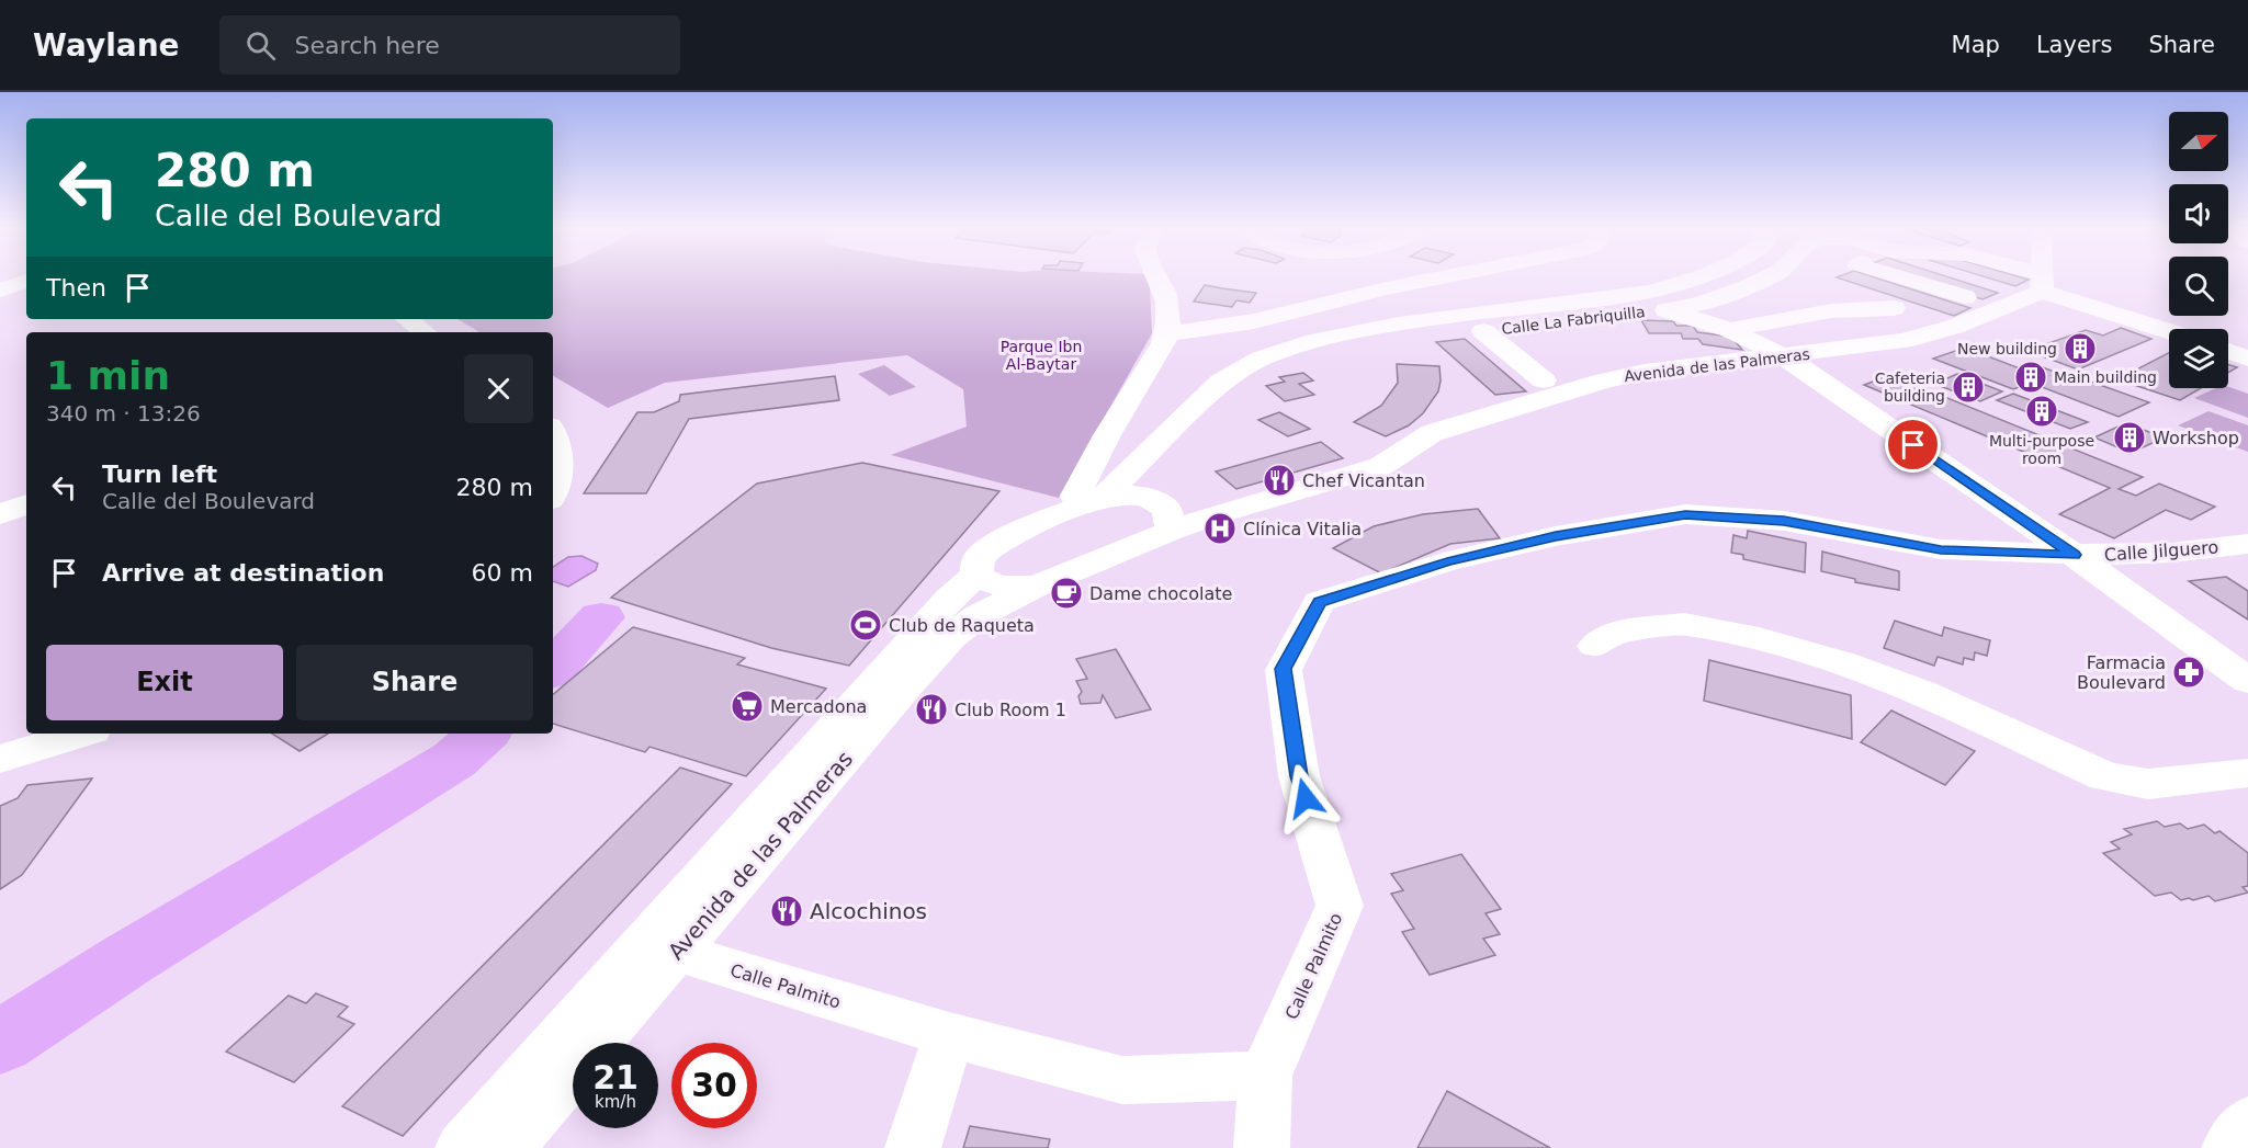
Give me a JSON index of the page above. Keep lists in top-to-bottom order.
{
  "streets": {
    "street": [
      "Calle La Fabriquilla",
      "Avenida de las Palmeras",
      "Calle Jilguero",
      "Calle Palmito"
    ]
  },
  "crossings": [
    ["Calle La Fabriquilla", "Avenida de las Palmeras"],
    ["Avenida de las Palmeras", "Calle Palmito"],
    ["Calle Jilguero", "Calle Palmito"]
  ],
  "parks": ["Parque Ibn Al-Baytar"],
  "places": {
    "building": [
      "New building",
      "Main building",
      "Cafeteria building",
      "Multi-purpose room",
      "Workshop"
    ],
    "restaurant": ["Chef Vicantan", "Club Room 1", "Alcochinos"],
    "hospital": ["Clínica Vitalia"],
    "cafe": ["Dame chocolate"],
    "sports": ["Club de Raqueta"],
    "pharmacy": ["Farmacia Boulevard"],
    "supermarket": ["Mercadona"]
  },
  "north": "right",
  "page": {
    "header": "Waylane",
    "search": "Search here",
    "nav": ["Map", "Layers", "Share"],
    "turn": ["280 m", "Calle del Boulevard"],
    "then": "Then",
    "heading": ["1 min", "340 m · 13:26"],
    "list": [
      {
        "name": "Turn left",
        "note": "Calle del Boulevard",
        "value": "280 m"
      },
      {
        "name": "Arrive at destination",
        "value": "60 m"
      }
    ],
    "buttons": ["Exit", "Share"],
    "speed": "21 km/h",
    "limit": "30"
  }
}
